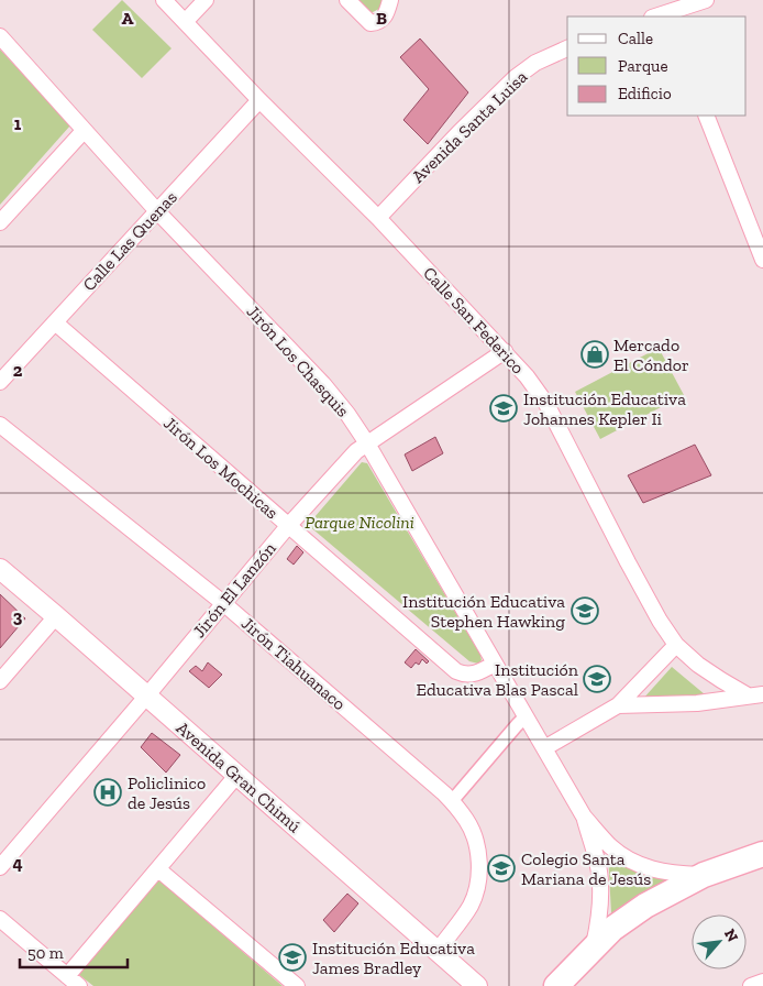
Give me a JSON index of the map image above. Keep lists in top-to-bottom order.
{
  "streets": {
    "street": [
      "Avenida Santa Luisa",
      "Calle Las Quenas",
      "Calle San Federico",
      "Jirón Los Chasquis",
      "Jirón Los Mochicas",
      "Jirón El Lanzón",
      "Jirón Tiahuanaco",
      "Avenida Gran Chimú"
    ]
  },
  "crossings": [
    ["Avenida Santa Luisa", "Calle San Federico"],
    ["Calle Las Quenas", "Calle San Federico"],
    ["Calle Las Quenas", "Jirón Los Chasquis"],
    ["Calle Las Quenas", "Jirón Los Mochicas"],
    ["Calle San Federico", "Jirón El Lanzón"],
    ["Jirón Los Chasquis", "Jirón Los Mochicas"],
    ["Jirón Los Chasquis", "Jirón El Lanzón"],
    ["Jirón Los Mochicas", "Jirón El Lanzón"],
    ["Jirón El Lanzón", "Jirón Tiahuanaco"],
    ["Jirón El Lanzón", "Avenida Gran Chimú"],
    ["Jirón Tiahuanaco", "Avenida Gran Chimú"]
  ],
  "parks": ["Parque Nicolini"],
  "places": {
    "shop": ["Mercado El Cóndor"],
    "school or university": [
      "Institución Educativa Johannes Kepler Ii",
      "Institución Educativa Stephen Hawking",
      "Institución Educativa Blas Pascal",
      "Colegio Santa Mariana de Jesús",
      "Institución Educativa James Bradley"
    ],
    "hospital": ["Policlinico de Jesús"]
  },
  "legend": ["Calle", "Parque", "Edificio"],
  "scale_bar": "50 m",
  "north": "top right",
  "grid": {
    "columns": ["A", "B"],
    "rows": [
      "1",
      "2",
      "3",
      "4"
    ]
  }
}
